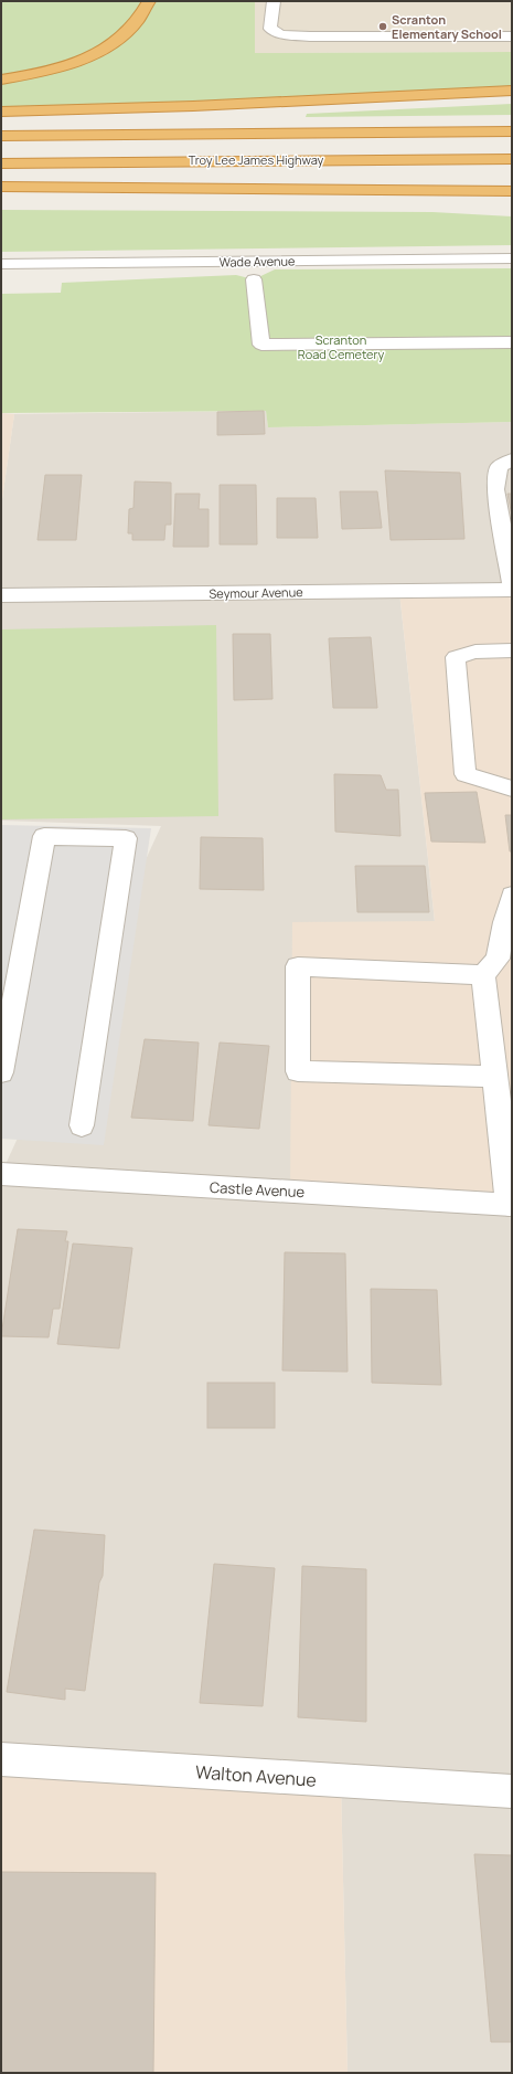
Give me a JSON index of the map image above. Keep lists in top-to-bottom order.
{
  "streets": {
    "highway": ["Troy Lee James Highway"],
    "street": [
      "Wade Avenue",
      "Seymour Avenue",
      "Castle Avenue",
      "Walton Avenue"
    ]
  },
  "parks": ["Scranton Road Cemetery"],
  "places": ["Scranton Elementary School"]
}
